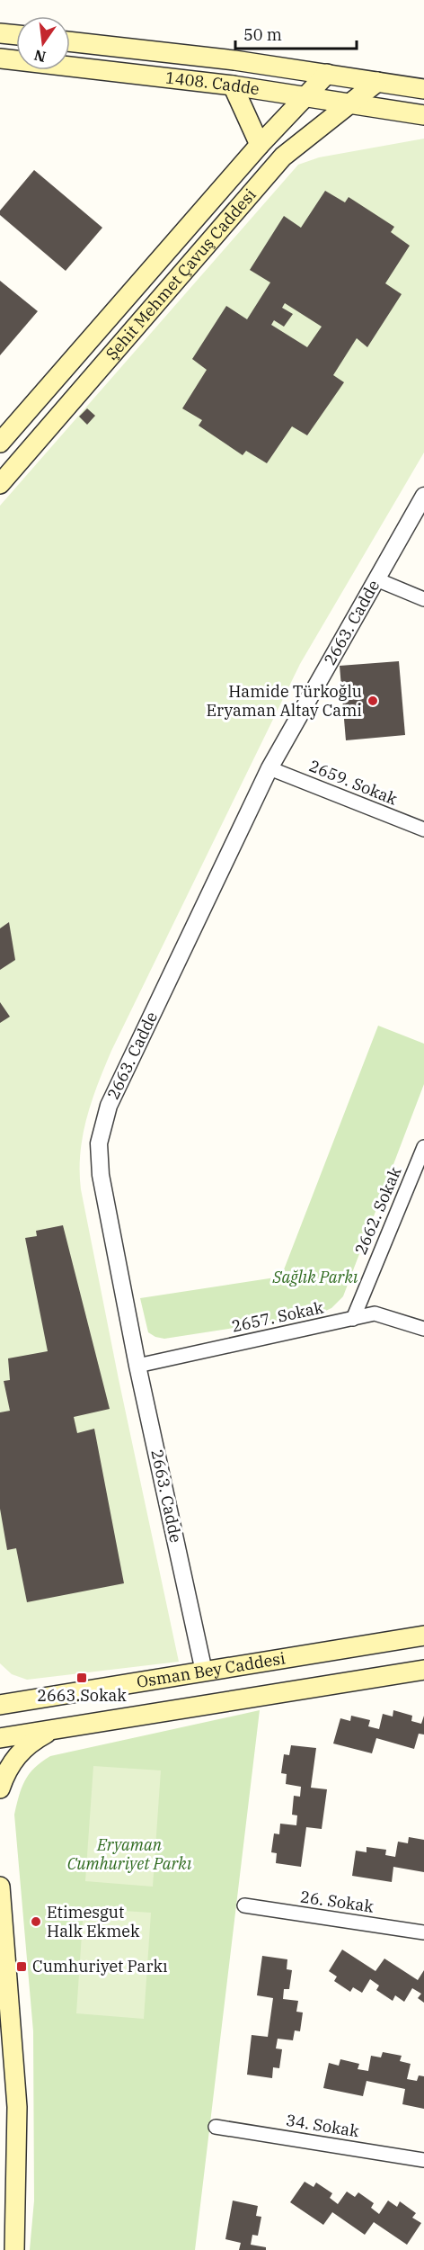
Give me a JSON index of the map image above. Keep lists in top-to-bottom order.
{
  "streets": {
    "main road": ["1408. Cadde", "Şehit Mehmet Çavuş Caddesi", "Osman Bey Caddesi"],
    "street": [
      "2663. Cadde",
      "2659. Sokak",
      "2662. Sokak",
      "2657. Sokak",
      "26. Sokak",
      "34. Sokak"
    ]
  },
  "crossings": [
    ["1408. Cadde", "Şehit Mehmet Çavuş Caddesi"],
    ["2663. Cadde", "2659. Sokak"],
    ["2663. Cadde", "2657. Sokak"],
    ["2663. Cadde", "Osman Bey Caddesi"],
    ["2662. Sokak", "2657. Sokak"]
  ],
  "parks": ["Sağlık Parkı", "Eryaman Cumhuriyet Parkı"],
  "places": {
    "other": ["Hamide Türkoğlu Eryaman Altay Cami", "Etimesgut Halk Ekmek"],
    "transit": ["2663.Sokak", "Cumhuriyet Parkı"]
  },
  "scale_bar": "50 m",
  "north": "bottom"
}
